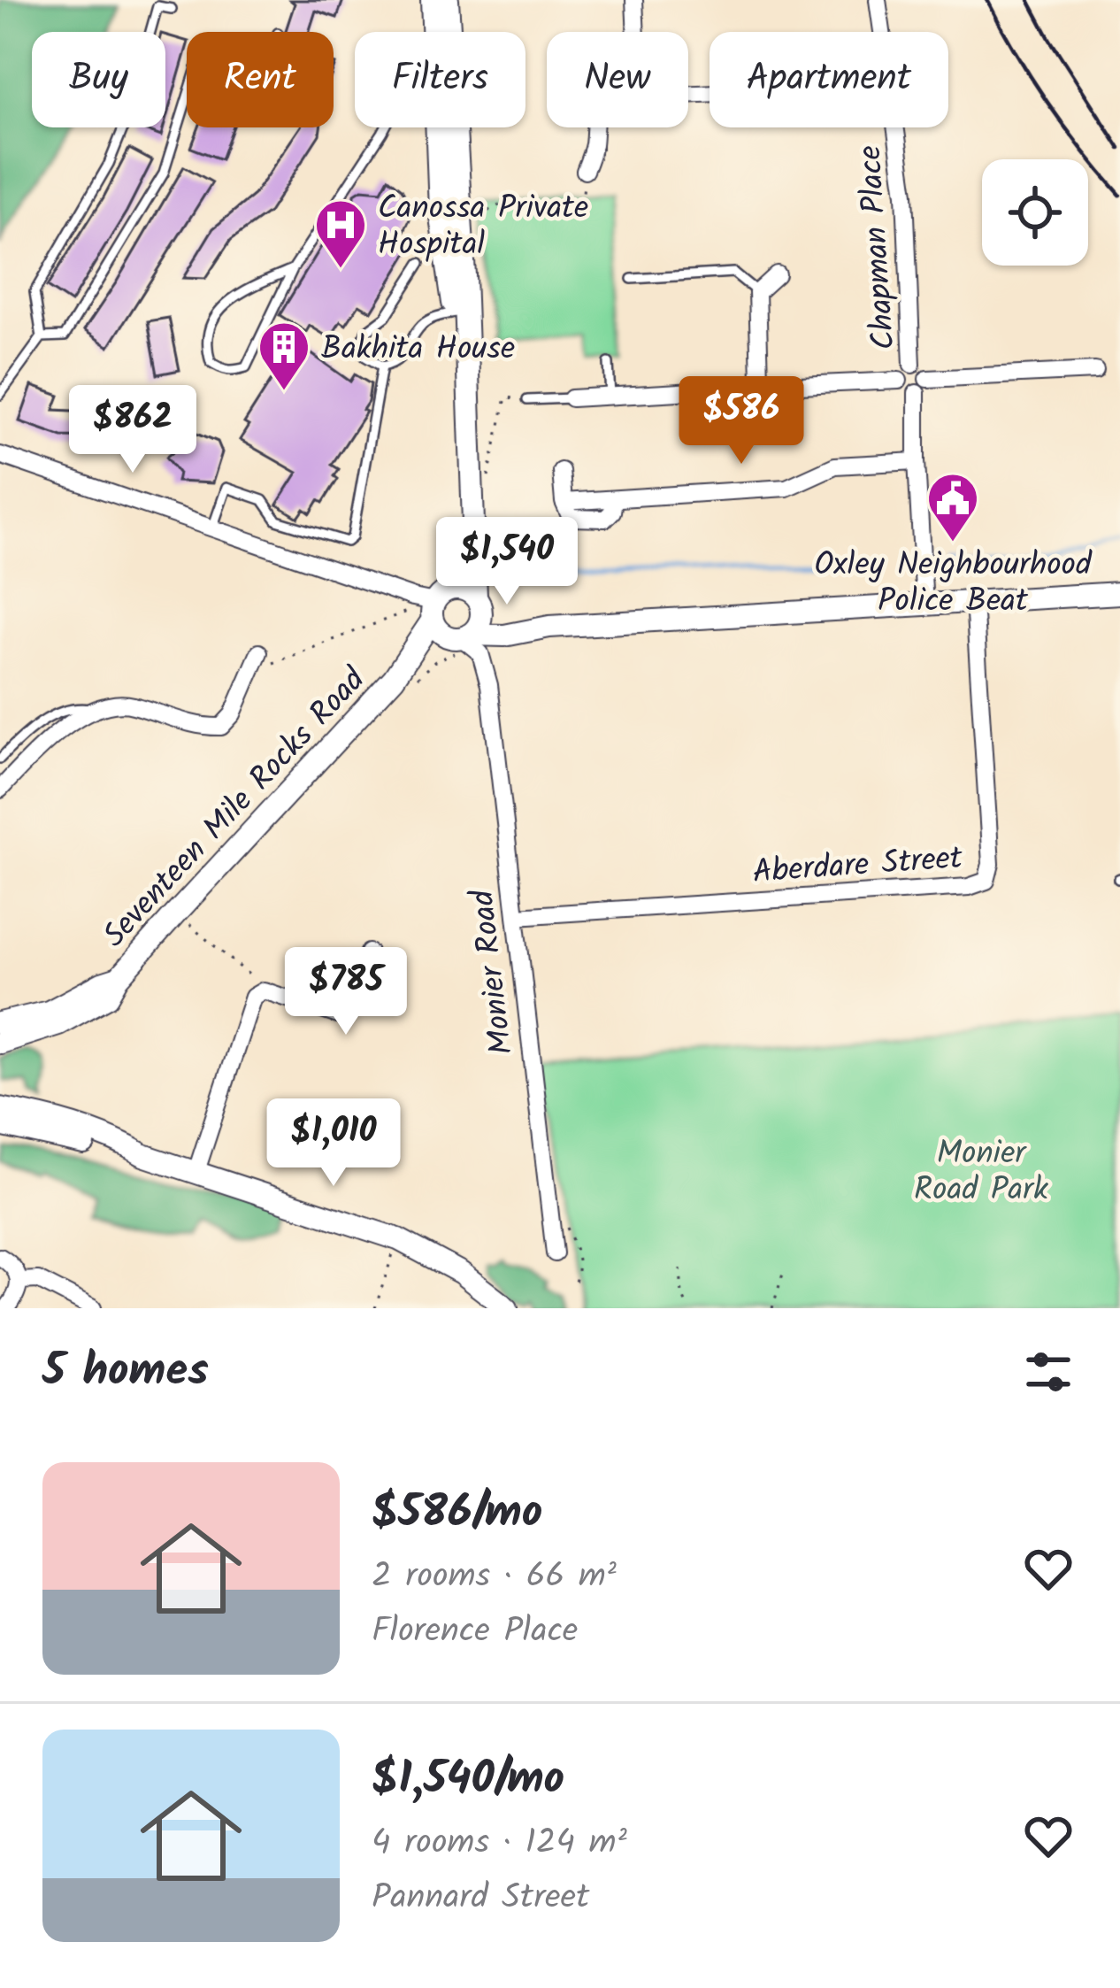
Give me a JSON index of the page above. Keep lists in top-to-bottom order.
{
  "streets": {
    "main road": ["Seventeen Mile Rocks Road"],
    "street": ["Chapman Place", "Aberdare Street", "Monier Road"]
  },
  "crossings": [
    ["Seventeen Mile Rocks Road", "Monier Road"],
    ["Aberdare Street", "Monier Road"]
  ],
  "parks": ["Monier Road Park"],
  "places": {
    "hospital": ["Canossa Private Hospital"],
    "building": ["Bakhita House"],
    "public building": ["Oxley Neighbourhood Police Beat"]
  },
  "page": {
    "chip": [
      "Buy",
      "Rent",
      "Filters",
      "New",
      "Apartment"
    ],
    "price": [
      "$586",
      "$862",
      "$1,540",
      "$785",
      "$1,010"
    ],
    "heading": "5 homes",
    "list": [
      {
        "name": "$586/mo",
        "note": "2 rooms · 66 m² · Florence Place"
      },
      {
        "name": "$1,540/mo",
        "note": "4 rooms · 124 m² · Pannard Street"
      }
    ]
  }
}
